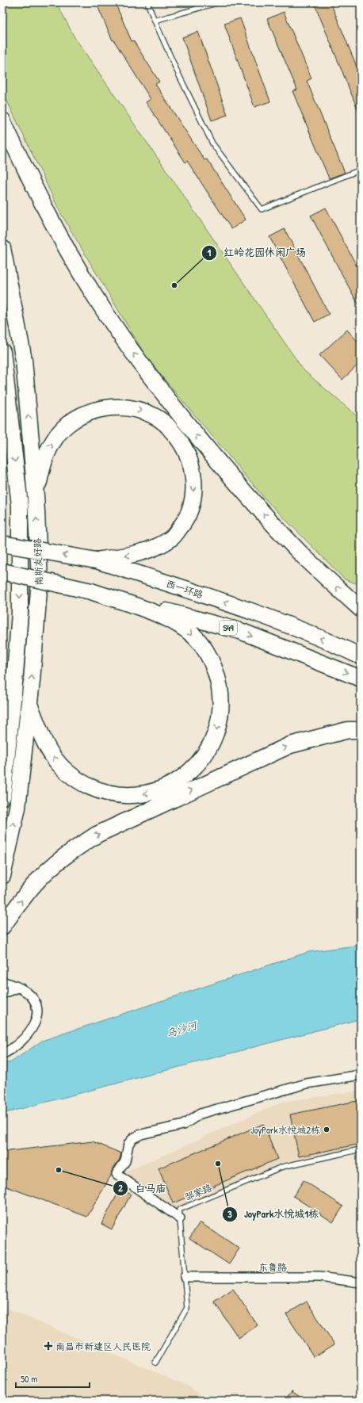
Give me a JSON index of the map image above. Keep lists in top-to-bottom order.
{
  "streets": {
    "highway": ["南斯友好路", "西一环路", "S49"],
    "street": ["东鲁路"],
    "lane": ["邹家路"]
  },
  "water": ["乌沙河"],
  "places": {
    "other": [
      "红岭花园休闲广场",
      "JoyPark水悦城2栋",
      "JoyPark水悦城1栋",
      "白马庙"
    ],
    "health": ["南昌市新建区人民医院"]
  },
  "scale_bar": "50 m"
}
